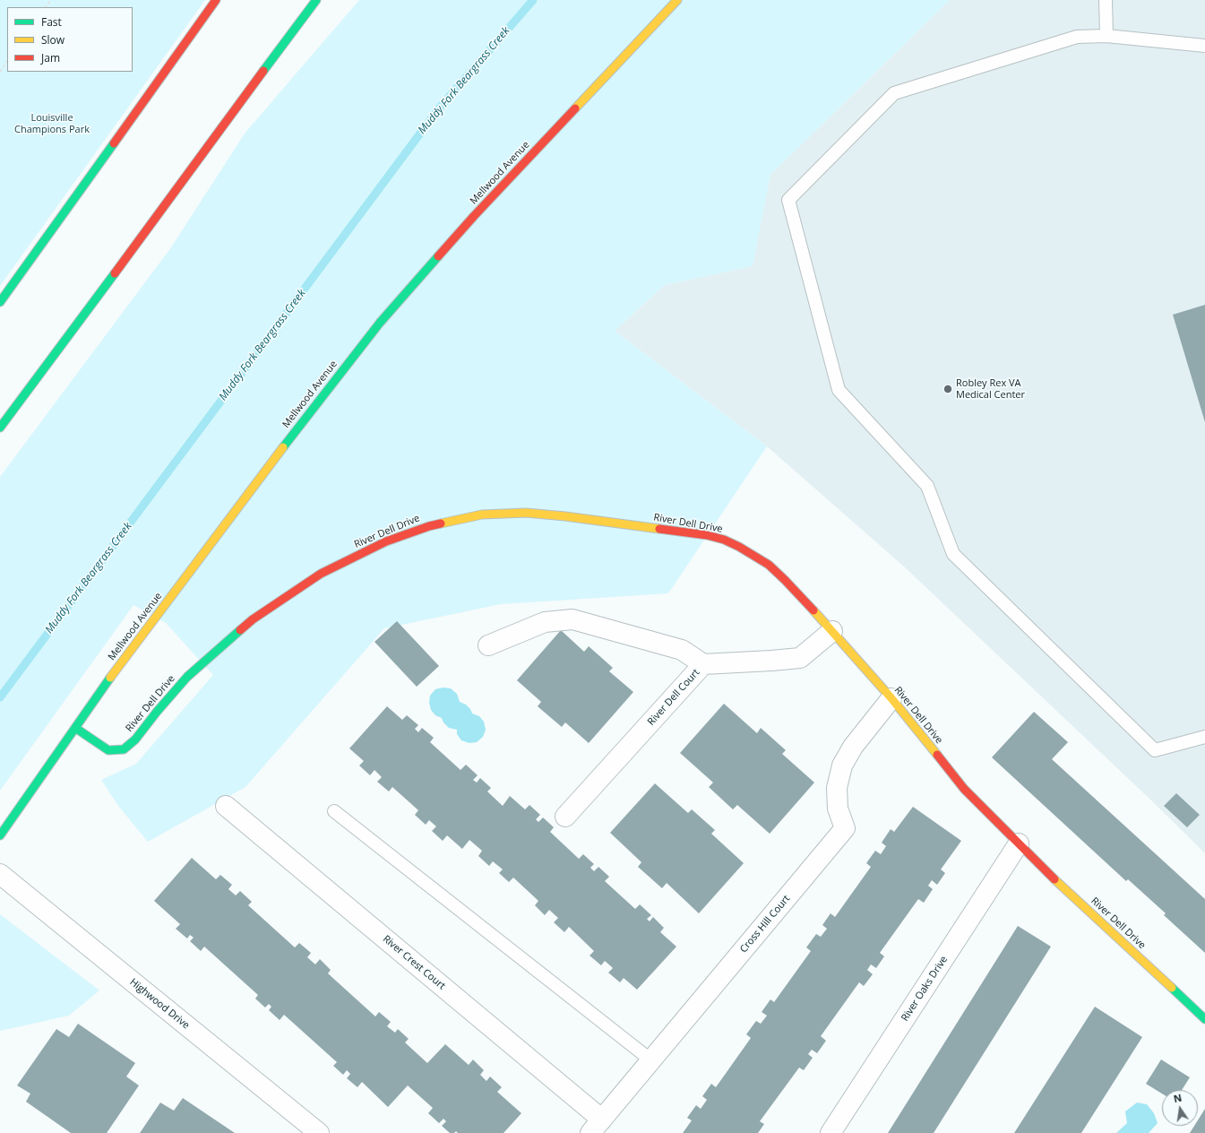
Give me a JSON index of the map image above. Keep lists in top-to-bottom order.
{
  "streets": {
    "main road": ["Mellwood Avenue", "River Dell Drive"],
    "street": [
      "River Dell Court",
      "Cross Hill Court",
      "River Crest Court",
      "River Oaks Drive",
      "Highwood Drive"
    ]
  },
  "crossings": [
    ["Mellwood Avenue", "River Dell Drive"],
    ["River Dell Drive", "River Dell Court"],
    ["River Dell Drive", "Cross Hill Court"],
    ["River Dell Drive", "River Oaks Drive"],
    ["Cross Hill Court", "River Crest Court"]
  ],
  "water": ["Muddy Fork Beargrass Creek"],
  "parks": ["Louisville Champions Park"],
  "places": ["Robley Rex VA Medical Center"],
  "legend": ["Fast", "Slow", "Jam"],
  "north": "top"
}
